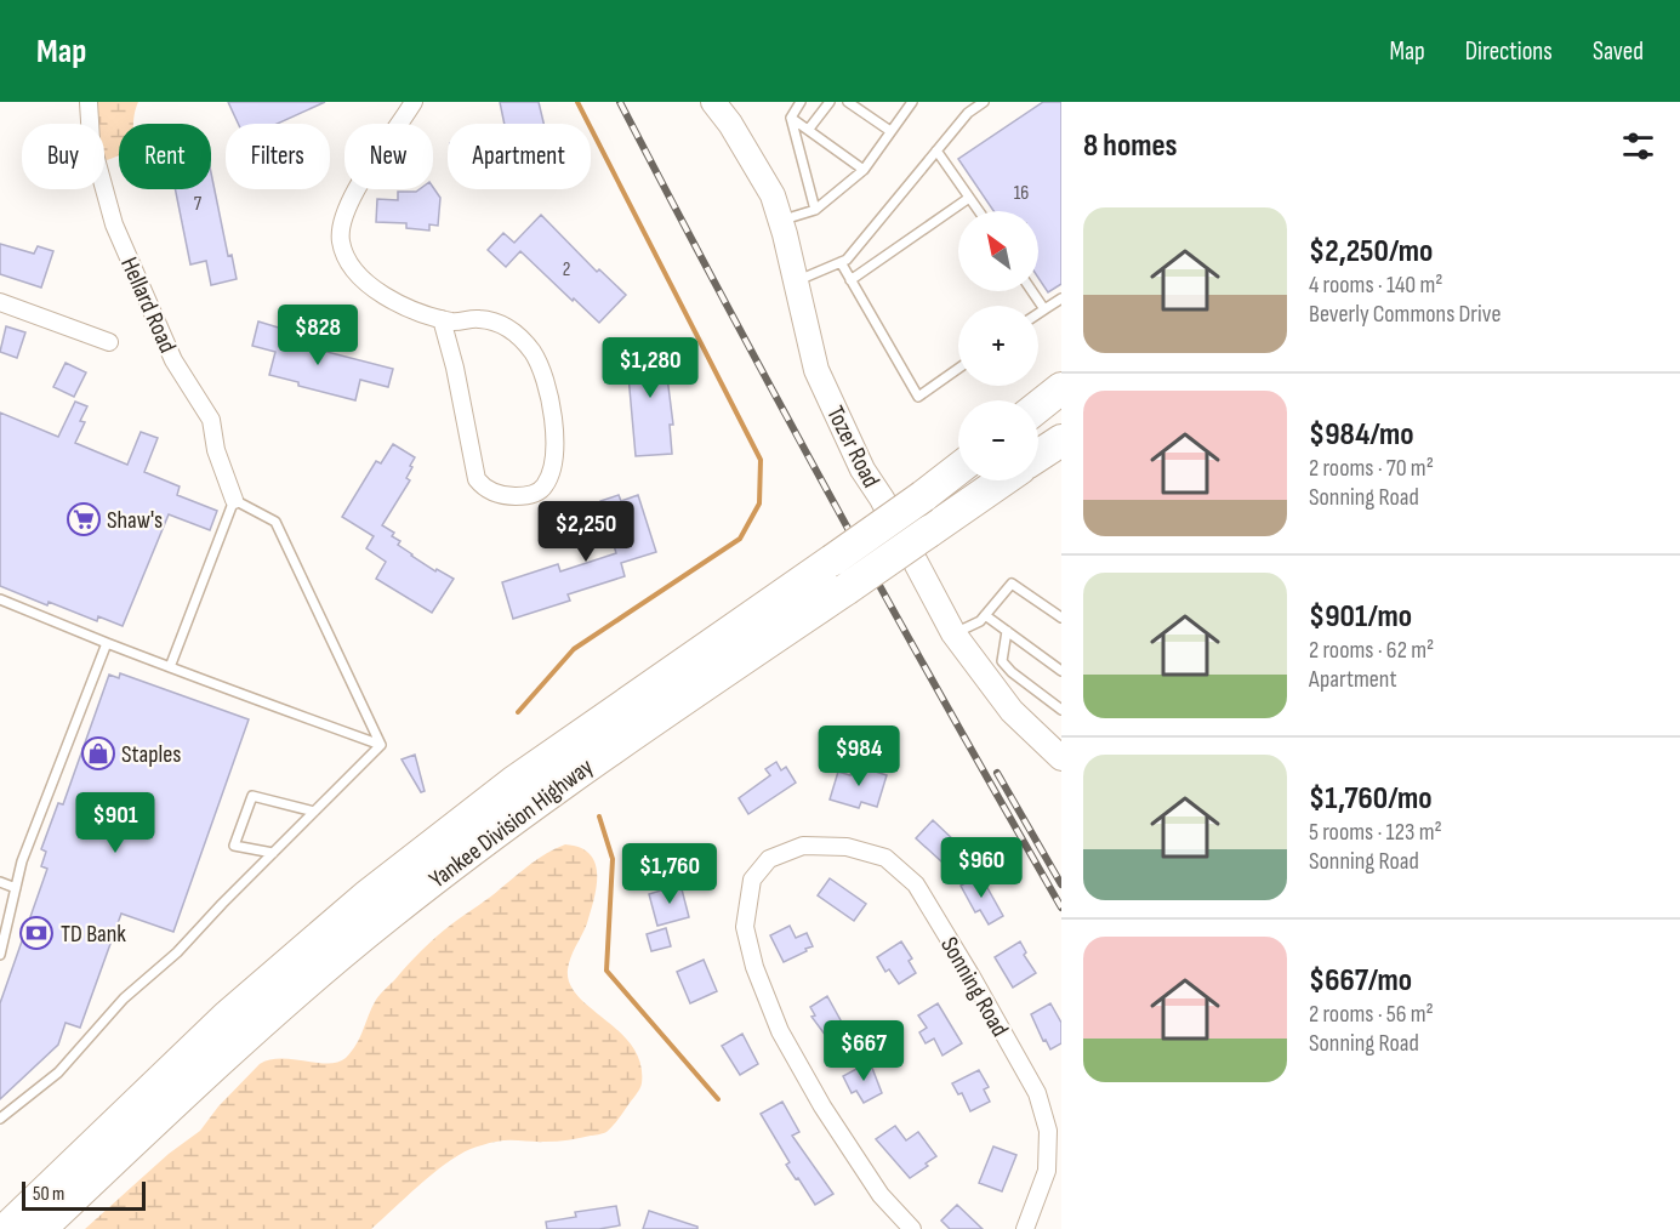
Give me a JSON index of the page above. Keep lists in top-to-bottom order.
{
  "streets": {
    "highway": ["Yankee Division Highway"],
    "main road": ["Tozer Road"],
    "street": ["Hellard Road", "Sonning Road"]
  },
  "places": {
    "supermarket": ["Shaw's"],
    "shop": ["Staples"],
    "bank": ["TD Bank"]
  },
  "house_numbers": ["16", "7", "2"],
  "scale_bar": "50 m",
  "north": "top left",
  "page": {
    "header": "Map",
    "nav": ["Map", "Directions", "Saved"],
    "heading": "8 homes",
    "chip": [
      "Buy",
      "Rent",
      "Filters",
      "New",
      "Apartment"
    ],
    "list": [
      {
        "name": "$2,250/mo",
        "note": "4 rooms · 140 m² · Beverly Commons Drive"
      },
      {
        "name": "$984/mo",
        "note": "2 rooms · 70 m² · Sonning Road"
      },
      {
        "name": "$901/mo",
        "note": "2 rooms · 62 m² · Apartment"
      },
      {
        "name": "$1,760/mo",
        "note": "5 rooms · 123 m² · Sonning Road"
      },
      {
        "name": "$667/mo",
        "note": "2 rooms · 56 m² · Sonning Road"
      }
    ],
    "map_buttons": ["+", "−"],
    "price": [
      "$828",
      "$1,280",
      "$2,250",
      "$984",
      "$901",
      "$960",
      "$1,760",
      "$667"
    ],
    "scale": "50 m"
  }
}
